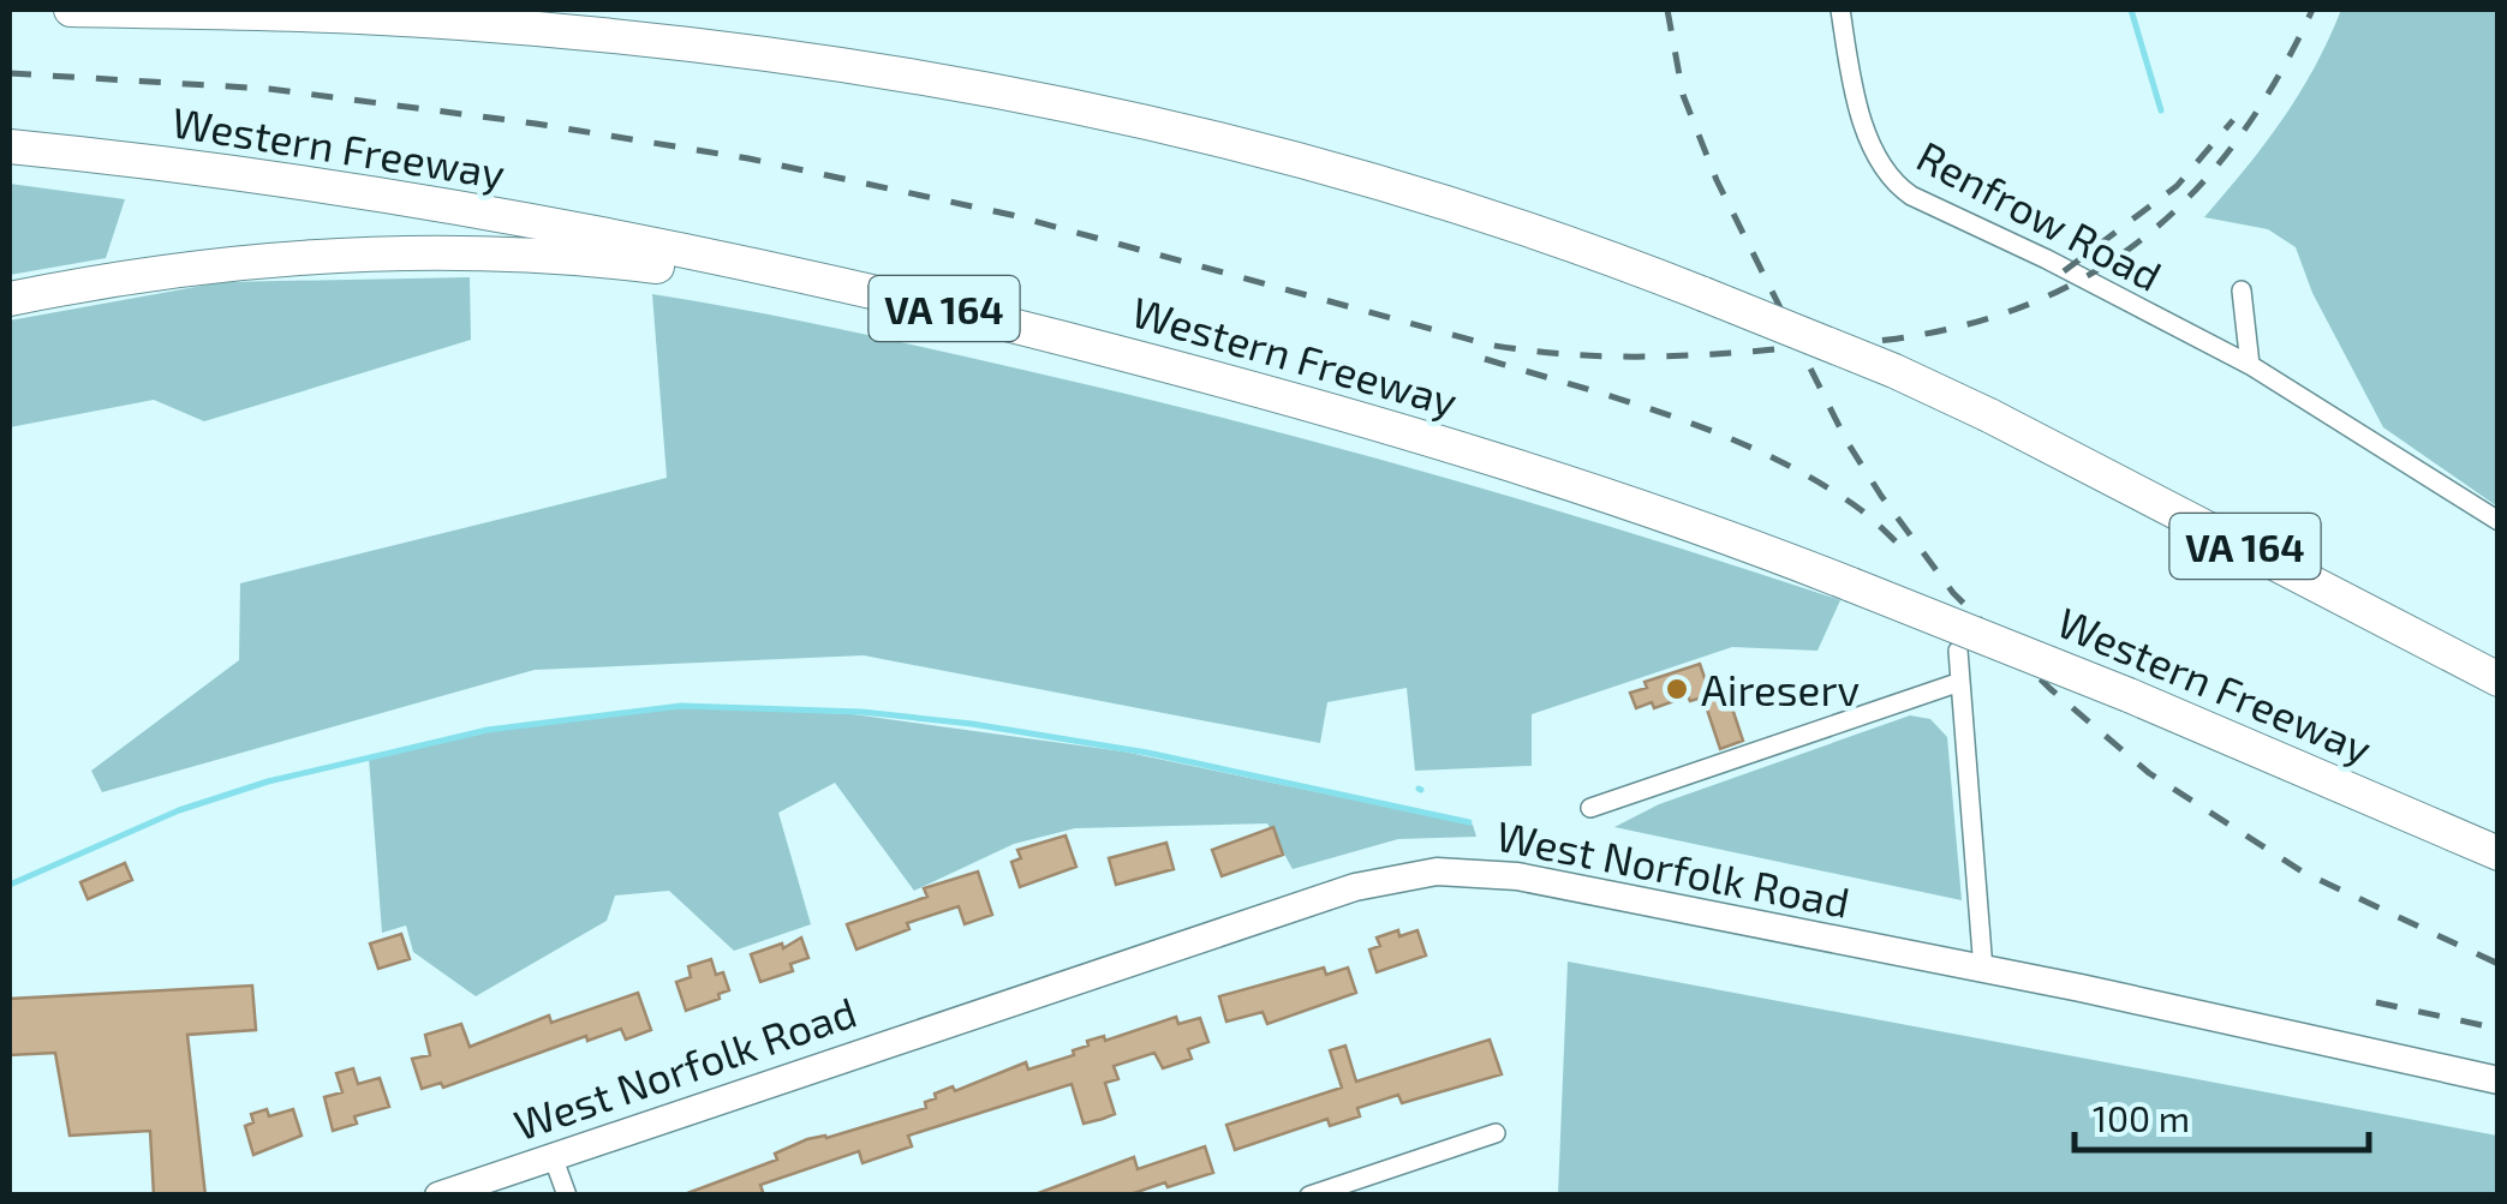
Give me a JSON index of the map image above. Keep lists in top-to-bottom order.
{
  "streets": {
    "highway": ["Western Freeway", "VA 164"],
    "street": ["Renfrow Road", "West Norfolk Road"]
  },
  "places": ["Aireserv"],
  "scale_bar": "100 m"
}
